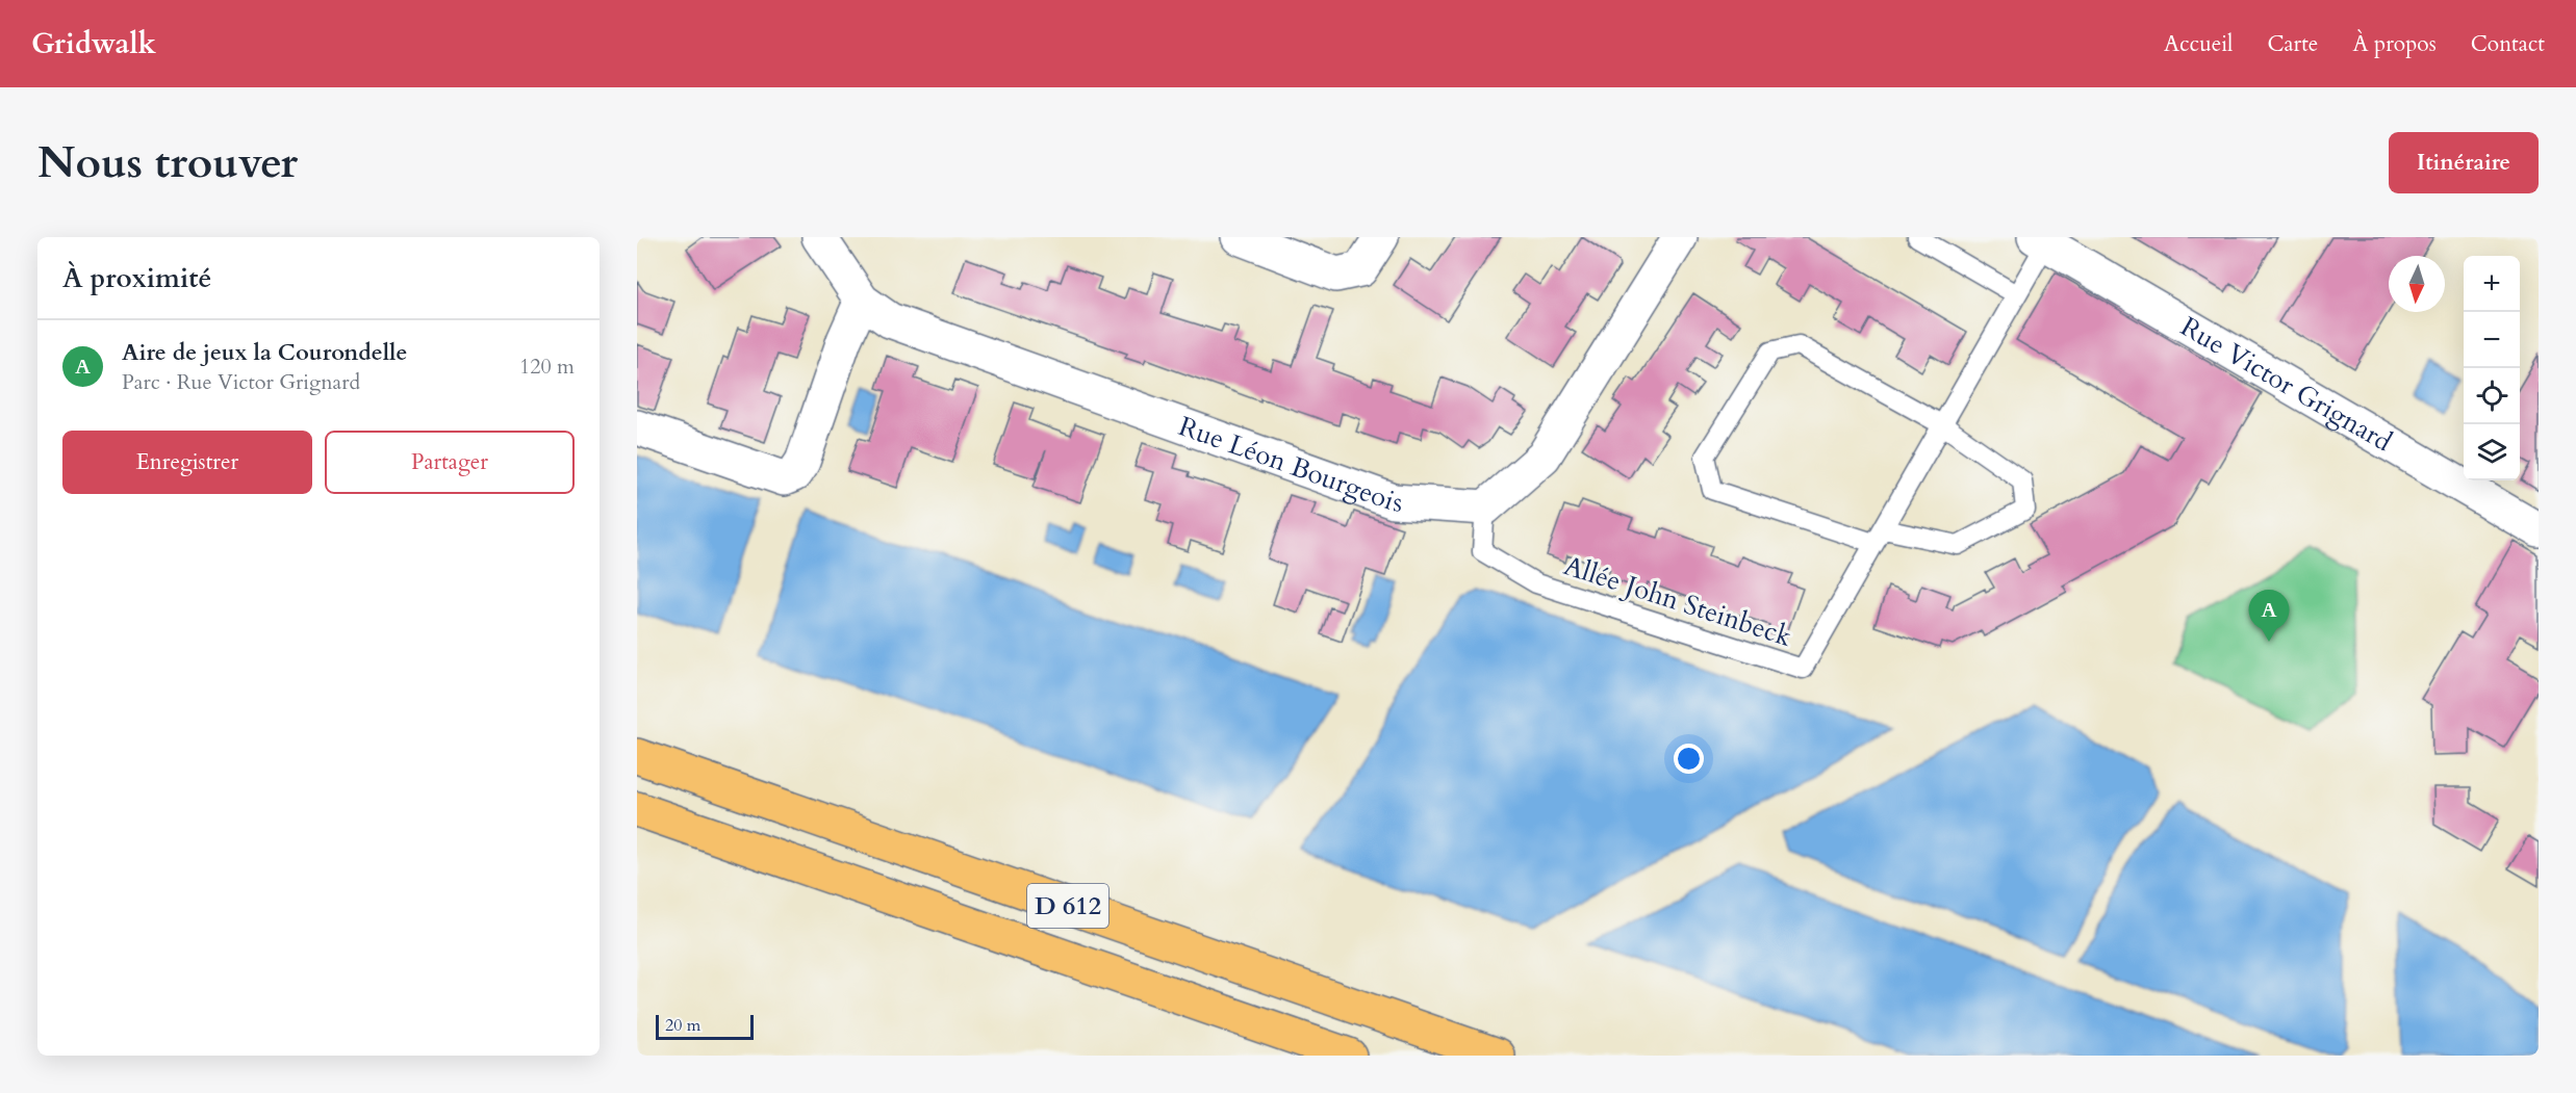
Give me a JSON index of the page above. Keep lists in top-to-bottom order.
{
  "streets": {
    "highway": ["D 612"],
    "street": ["Rue Victor Grignard", "Rue Léon Bourgeois"],
    "lane": ["Allée John Steinbeck"]
  },
  "crossings": [
    ["Rue Victor Grignard", "Allée John Steinbeck"],
    ["Rue Léon Bourgeois", "Allée John Steinbeck"]
  ],
  "scale_bar": "20 m",
  "north": "bottom",
  "page": {
    "header": "Gridwalk",
    "nav": [
      "Accueil",
      "Carte",
      "À propos",
      "Contact"
    ],
    "buttons": [
      "Itinéraire",
      ["Enregistrer", "Partager"]
    ],
    "title": "Nous trouver",
    "heading": "À proximité",
    "map_buttons": ["+", "−"],
    "list": [
      {
        "mark": "A",
        "name": "Aire de jeux la Courondelle",
        "note": "Parc · Rue Victor Grignard",
        "value": "120 m"
      }
    ],
    "pins": "A",
    "scale": "20 m"
  }
}
